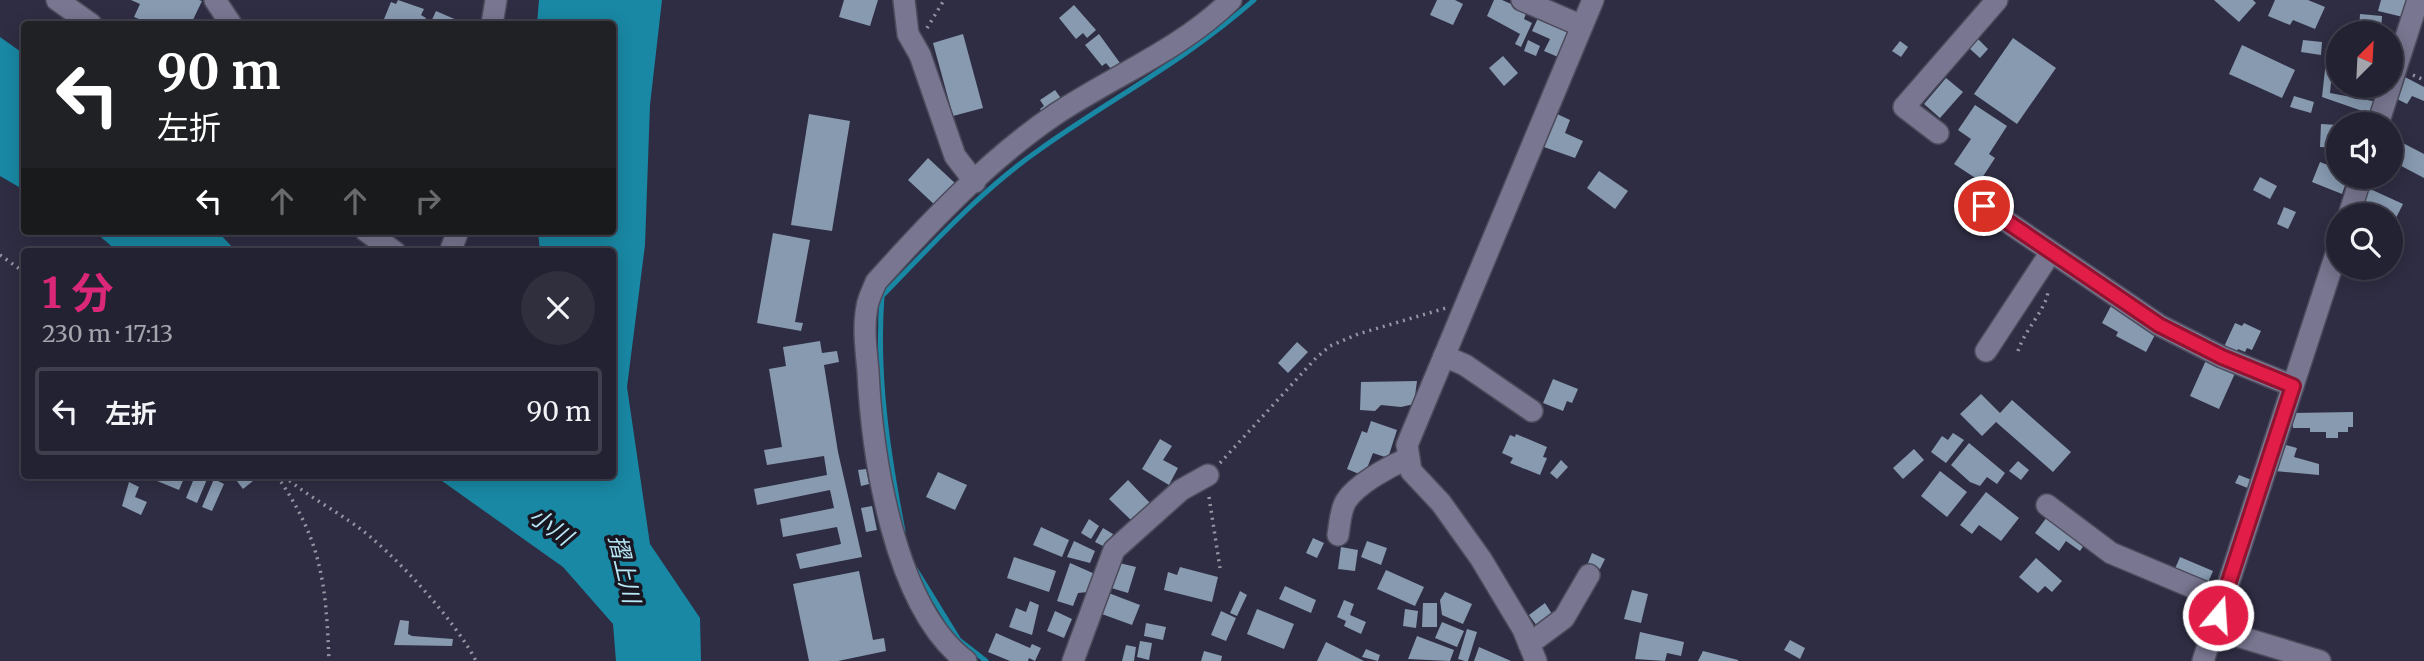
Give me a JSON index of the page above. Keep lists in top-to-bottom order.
{
  "water": ["小川", "摺上川"],
  "north": "top right",
  "page": {
    "turn": ["90 m", "左折"],
    "heading": ["1 分", "230 m · 17:13"],
    "list": [
      {
        "name": "左折",
        "value": "90 m"
      }
    ]
  }
}
